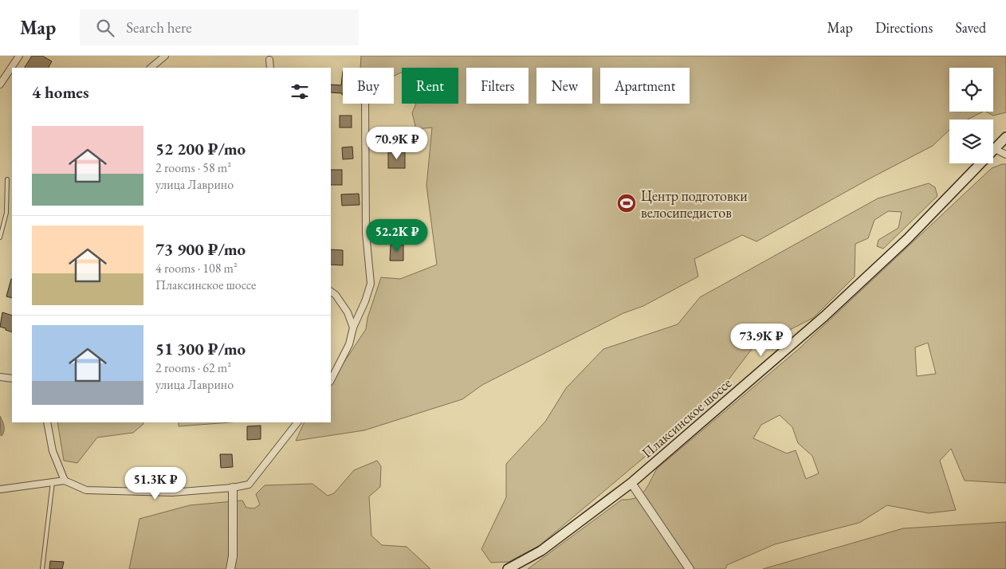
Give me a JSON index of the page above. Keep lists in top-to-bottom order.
{
  "streets": {
    "main road": ["Плаксинское шоссе"]
  },
  "places": {
    "sports": ["Центр подготовки велосипедистов"]
  },
  "page": {
    "header": "Map",
    "search": "Search here",
    "nav": ["Map", "Directions", "Saved"],
    "chip": [
      "Buy",
      "Rent",
      "Filters",
      "New",
      "Apartment"
    ],
    "heading": "4 homes",
    "list": [
      {
        "name": "52 200 ₽/mo",
        "note": "2 rooms · 58 m² · улица Лаврино"
      },
      {
        "name": "73 900 ₽/mo",
        "note": "4 rooms · 108 m² · Плаксинское шоссе"
      },
      {
        "name": "51 300 ₽/mo",
        "note": "2 rooms · 62 m² · улица Лаврино"
      }
    ],
    "price": [
      "70.9K ₽",
      "52.2K ₽",
      "73.9K ₽",
      "51.3K ₽"
    ]
  }
}
